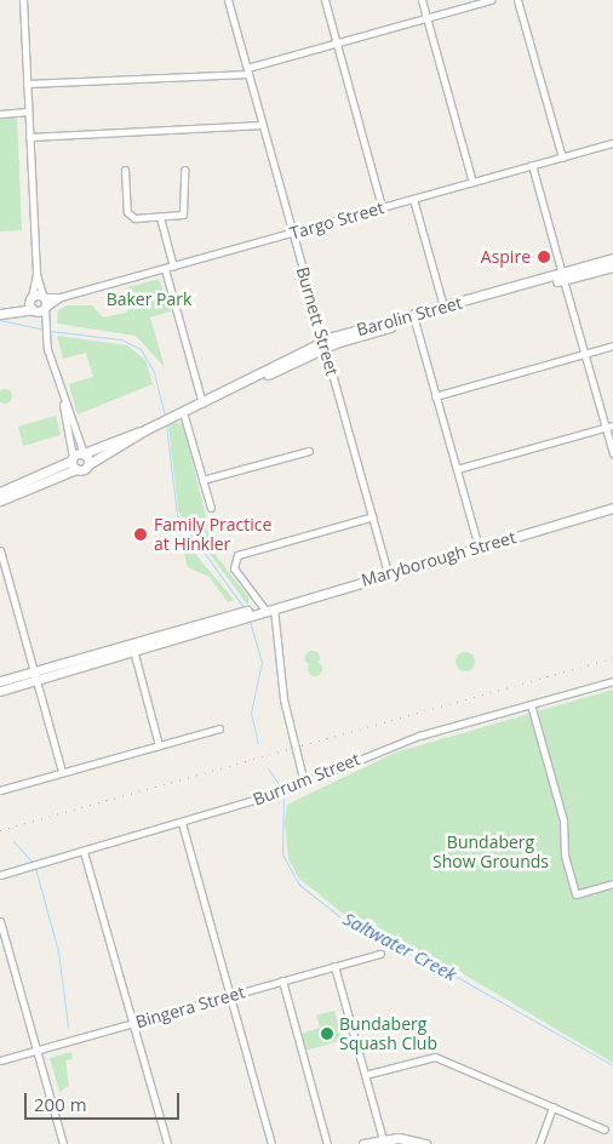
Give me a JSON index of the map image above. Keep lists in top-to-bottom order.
{
  "streets": {
    "main road": ["Barolin Street", "Maryborough Street"],
    "street": [
      "Targo Street",
      "Burnett Street",
      "Burrum Street",
      "Bingera Street"
    ]
  },
  "crossings": [
    ["Targo Street", "Burnett Street"],
    ["Barolin Street", "Burnett Street"],
    ["Burnett Street", "Maryborough Street"]
  ],
  "water": ["Saltwater Creek"],
  "parks": ["Baker Park", "Bundaberg Show Grounds"],
  "places": ["Aspire", "Family Practice at Hinkler", "Bundaberg Squash Club"],
  "scale_bar": "200 m"
}
